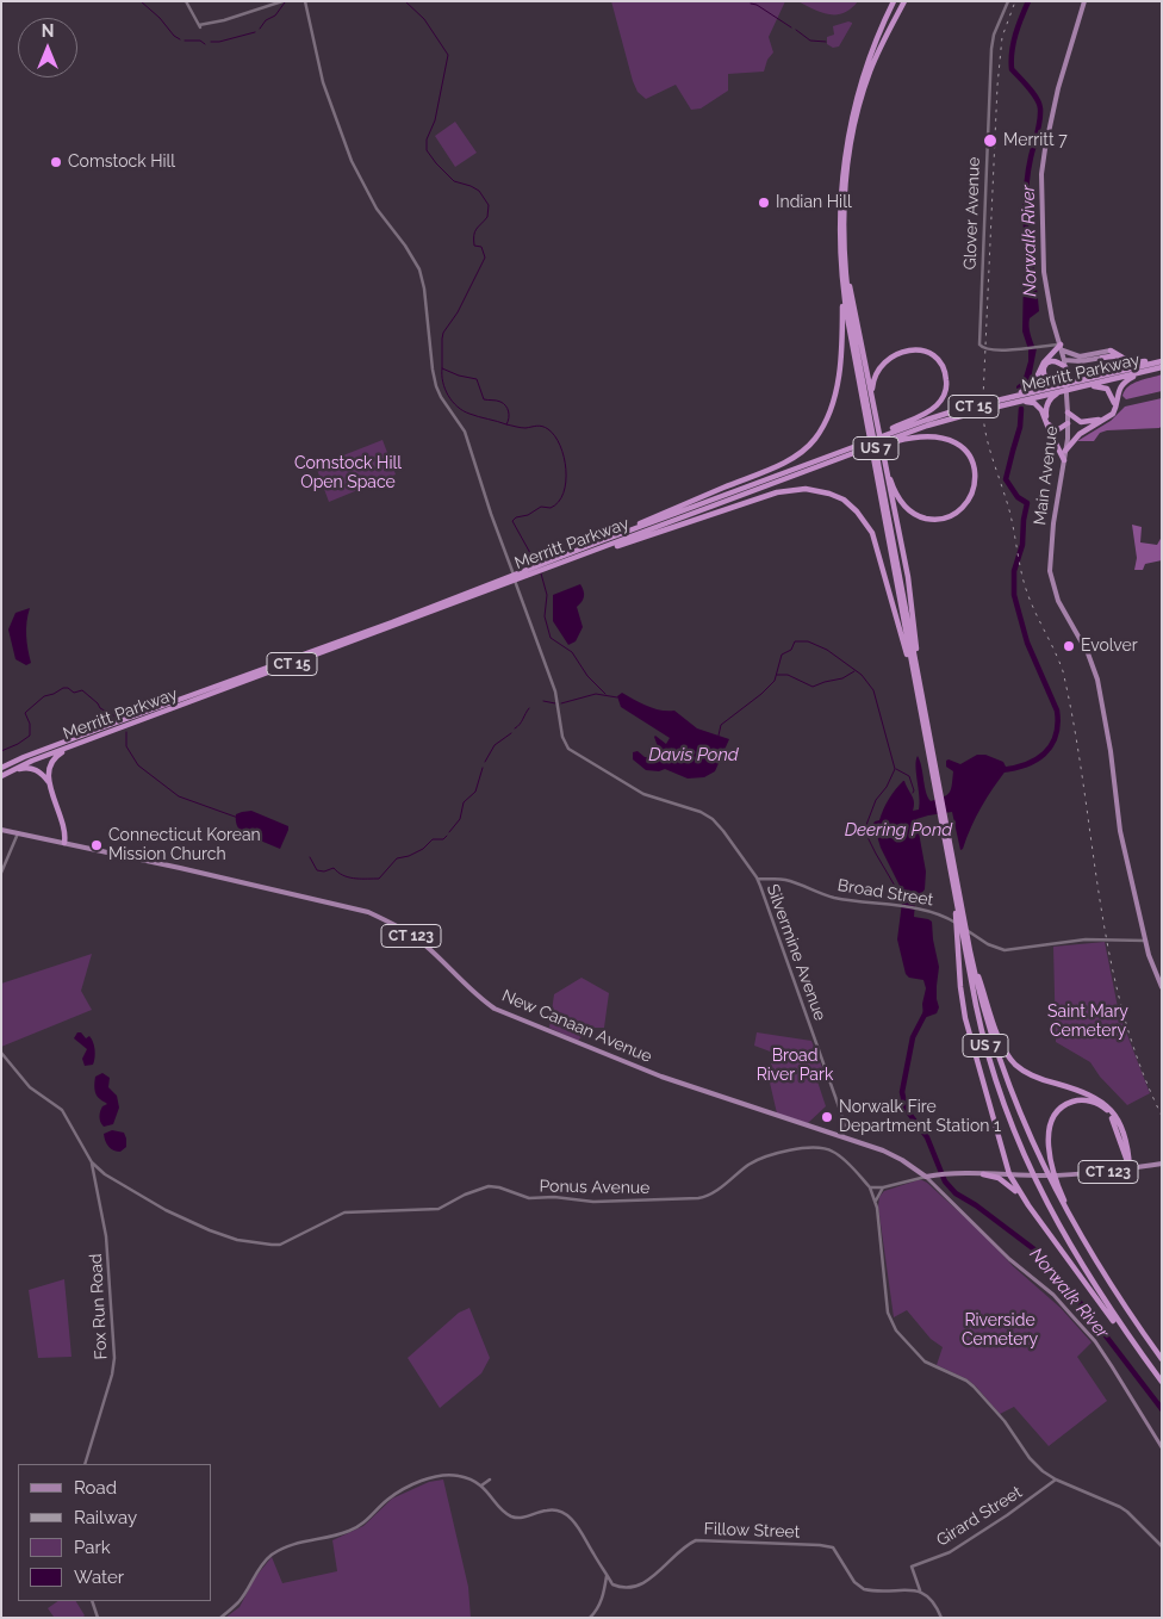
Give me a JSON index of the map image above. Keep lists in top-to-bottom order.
{
  "streets": {
    "highway": ["Merritt Parkway", "CT 15", "US 7"],
    "main road": ["Main Avenue", "CT 123", "New Canaan Avenue"],
    "street": [
      "Glover Avenue",
      "Broad Street",
      "Silvermine Avenue",
      "Ponus Avenue",
      "Fox Run Road",
      "Girard Street",
      "Fillow Street"
    ]
  },
  "crossings": [
    ["Glover Avenue", "Main Avenue"],
    ["Main Avenue", "Broad Street"],
    ["Broad Street", "Silvermine Avenue"],
    ["CT 123", "New Canaan Avenue"],
    ["Silvermine Avenue", "New Canaan Avenue"],
    ["Ponus Avenue", "Fox Run Road"],
    ["Girard Street", "Fillow Street"]
  ],
  "water": ["Norwalk River", "Davis Pond", "Deering Pond"],
  "parks": [
    "Comstock Hill Open Space",
    "Saint Mary Cemetery",
    "Broad River Park",
    "Riverside Cemetery"
  ],
  "places": [
    "Merritt 7",
    "Comstock Hill",
    "Indian Hill",
    "Evolver",
    "Connecticut Korean Mission Church",
    "Norwalk Fire Department Station 1"
  ],
  "legend": [
    "Road",
    "Railway",
    "Park",
    "Water"
  ],
  "north": "top"
}
